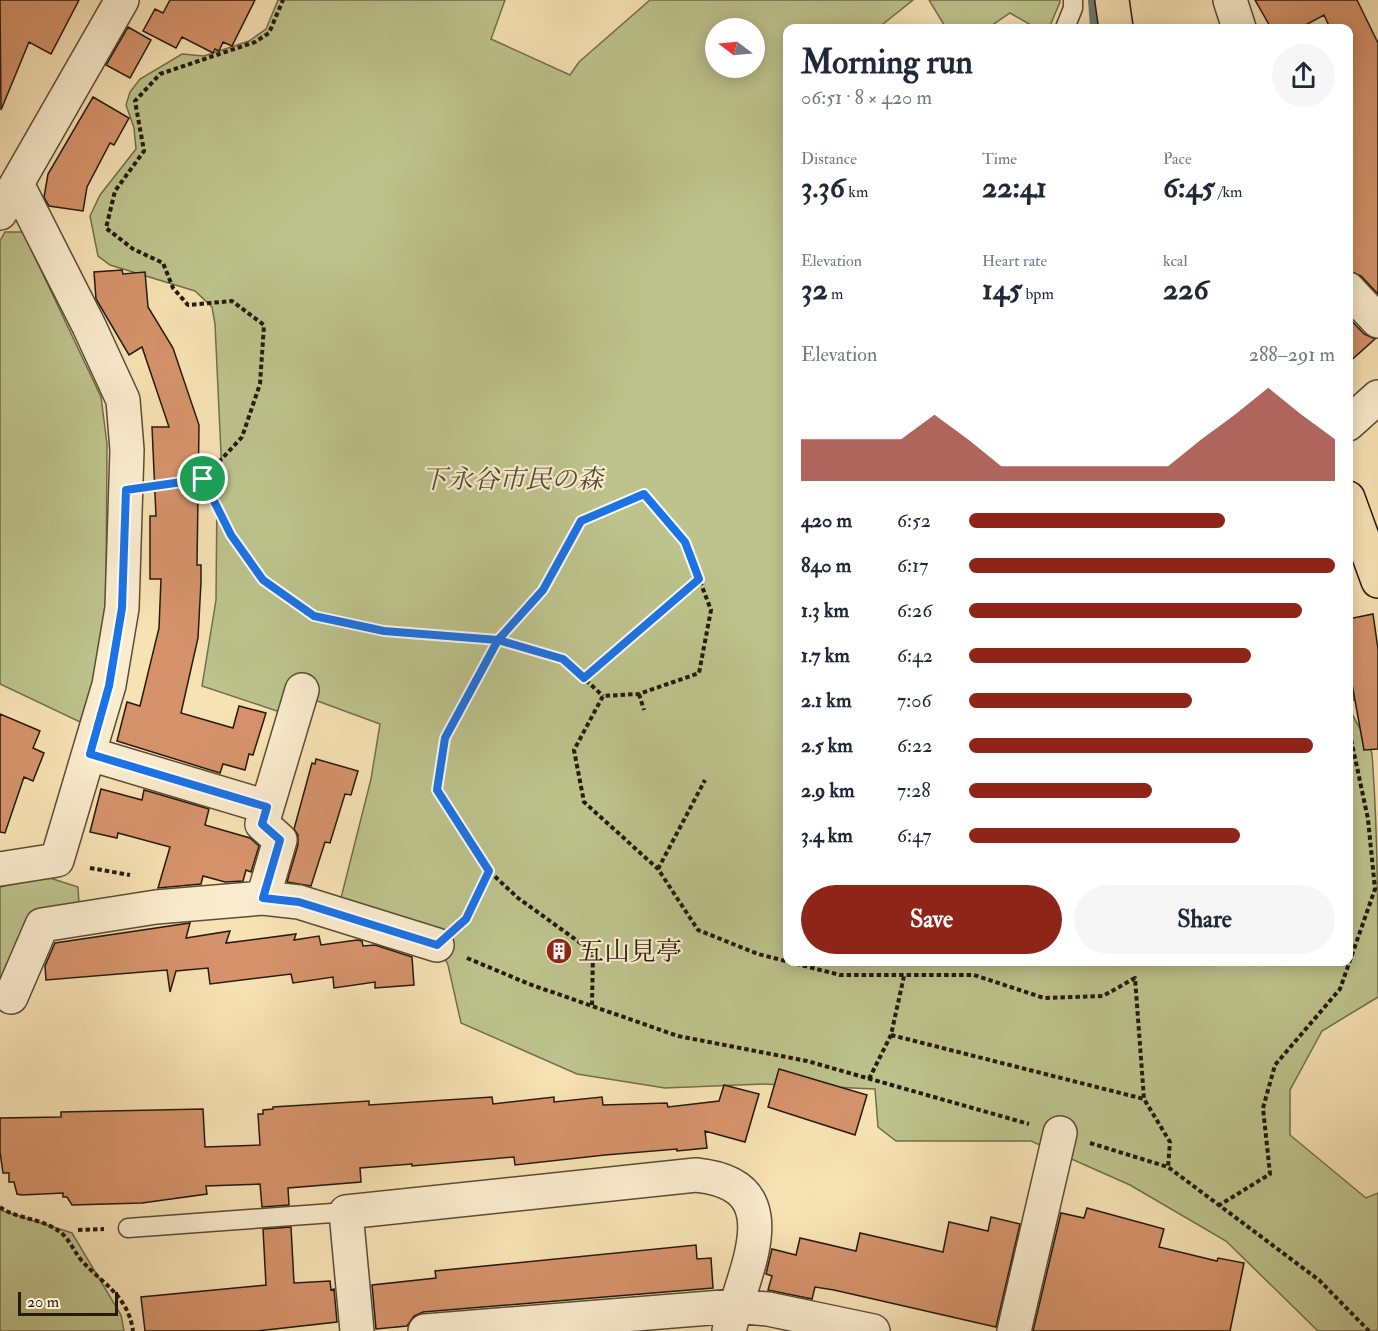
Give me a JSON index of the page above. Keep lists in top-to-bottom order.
{
  "parks": ["下永谷市民の森"],
  "places": {
    "building": ["五山見亭"]
  },
  "scale_bar": "20 m",
  "north": "left",
  "page": {
    "heading": ["Morning run", "06:51 · 8 × 420 m"],
    "stats": [
      ["Distance", "3.36 km"],
      ["Time", "22:41"],
      ["Pace", "6:45 /km"],
      ["Elevation", "32 m"],
      ["Heart rate", "145 bpm"],
      ["kcal", "226"]
    ],
    "chart": ["Elevation", "288–291 m"],
    "list": [
      {
        "name": "420 m",
        "note": "6:52"
      },
      {
        "name": "840 m",
        "note": "6:17"
      },
      {
        "name": "1.3 km",
        "note": "6:26"
      },
      {
        "name": "1.7 km",
        "note": "6:42"
      },
      {
        "name": "2.1 km",
        "note": "7:06"
      },
      {
        "name": "2.5 km",
        "note": "6:22"
      },
      {
        "name": "2.9 km",
        "note": "7:28"
      },
      {
        "name": "3.4 km",
        "note": "6:47"
      }
    ],
    "buttons": ["Save", "Share"],
    "scale": "20 m"
  }
}
